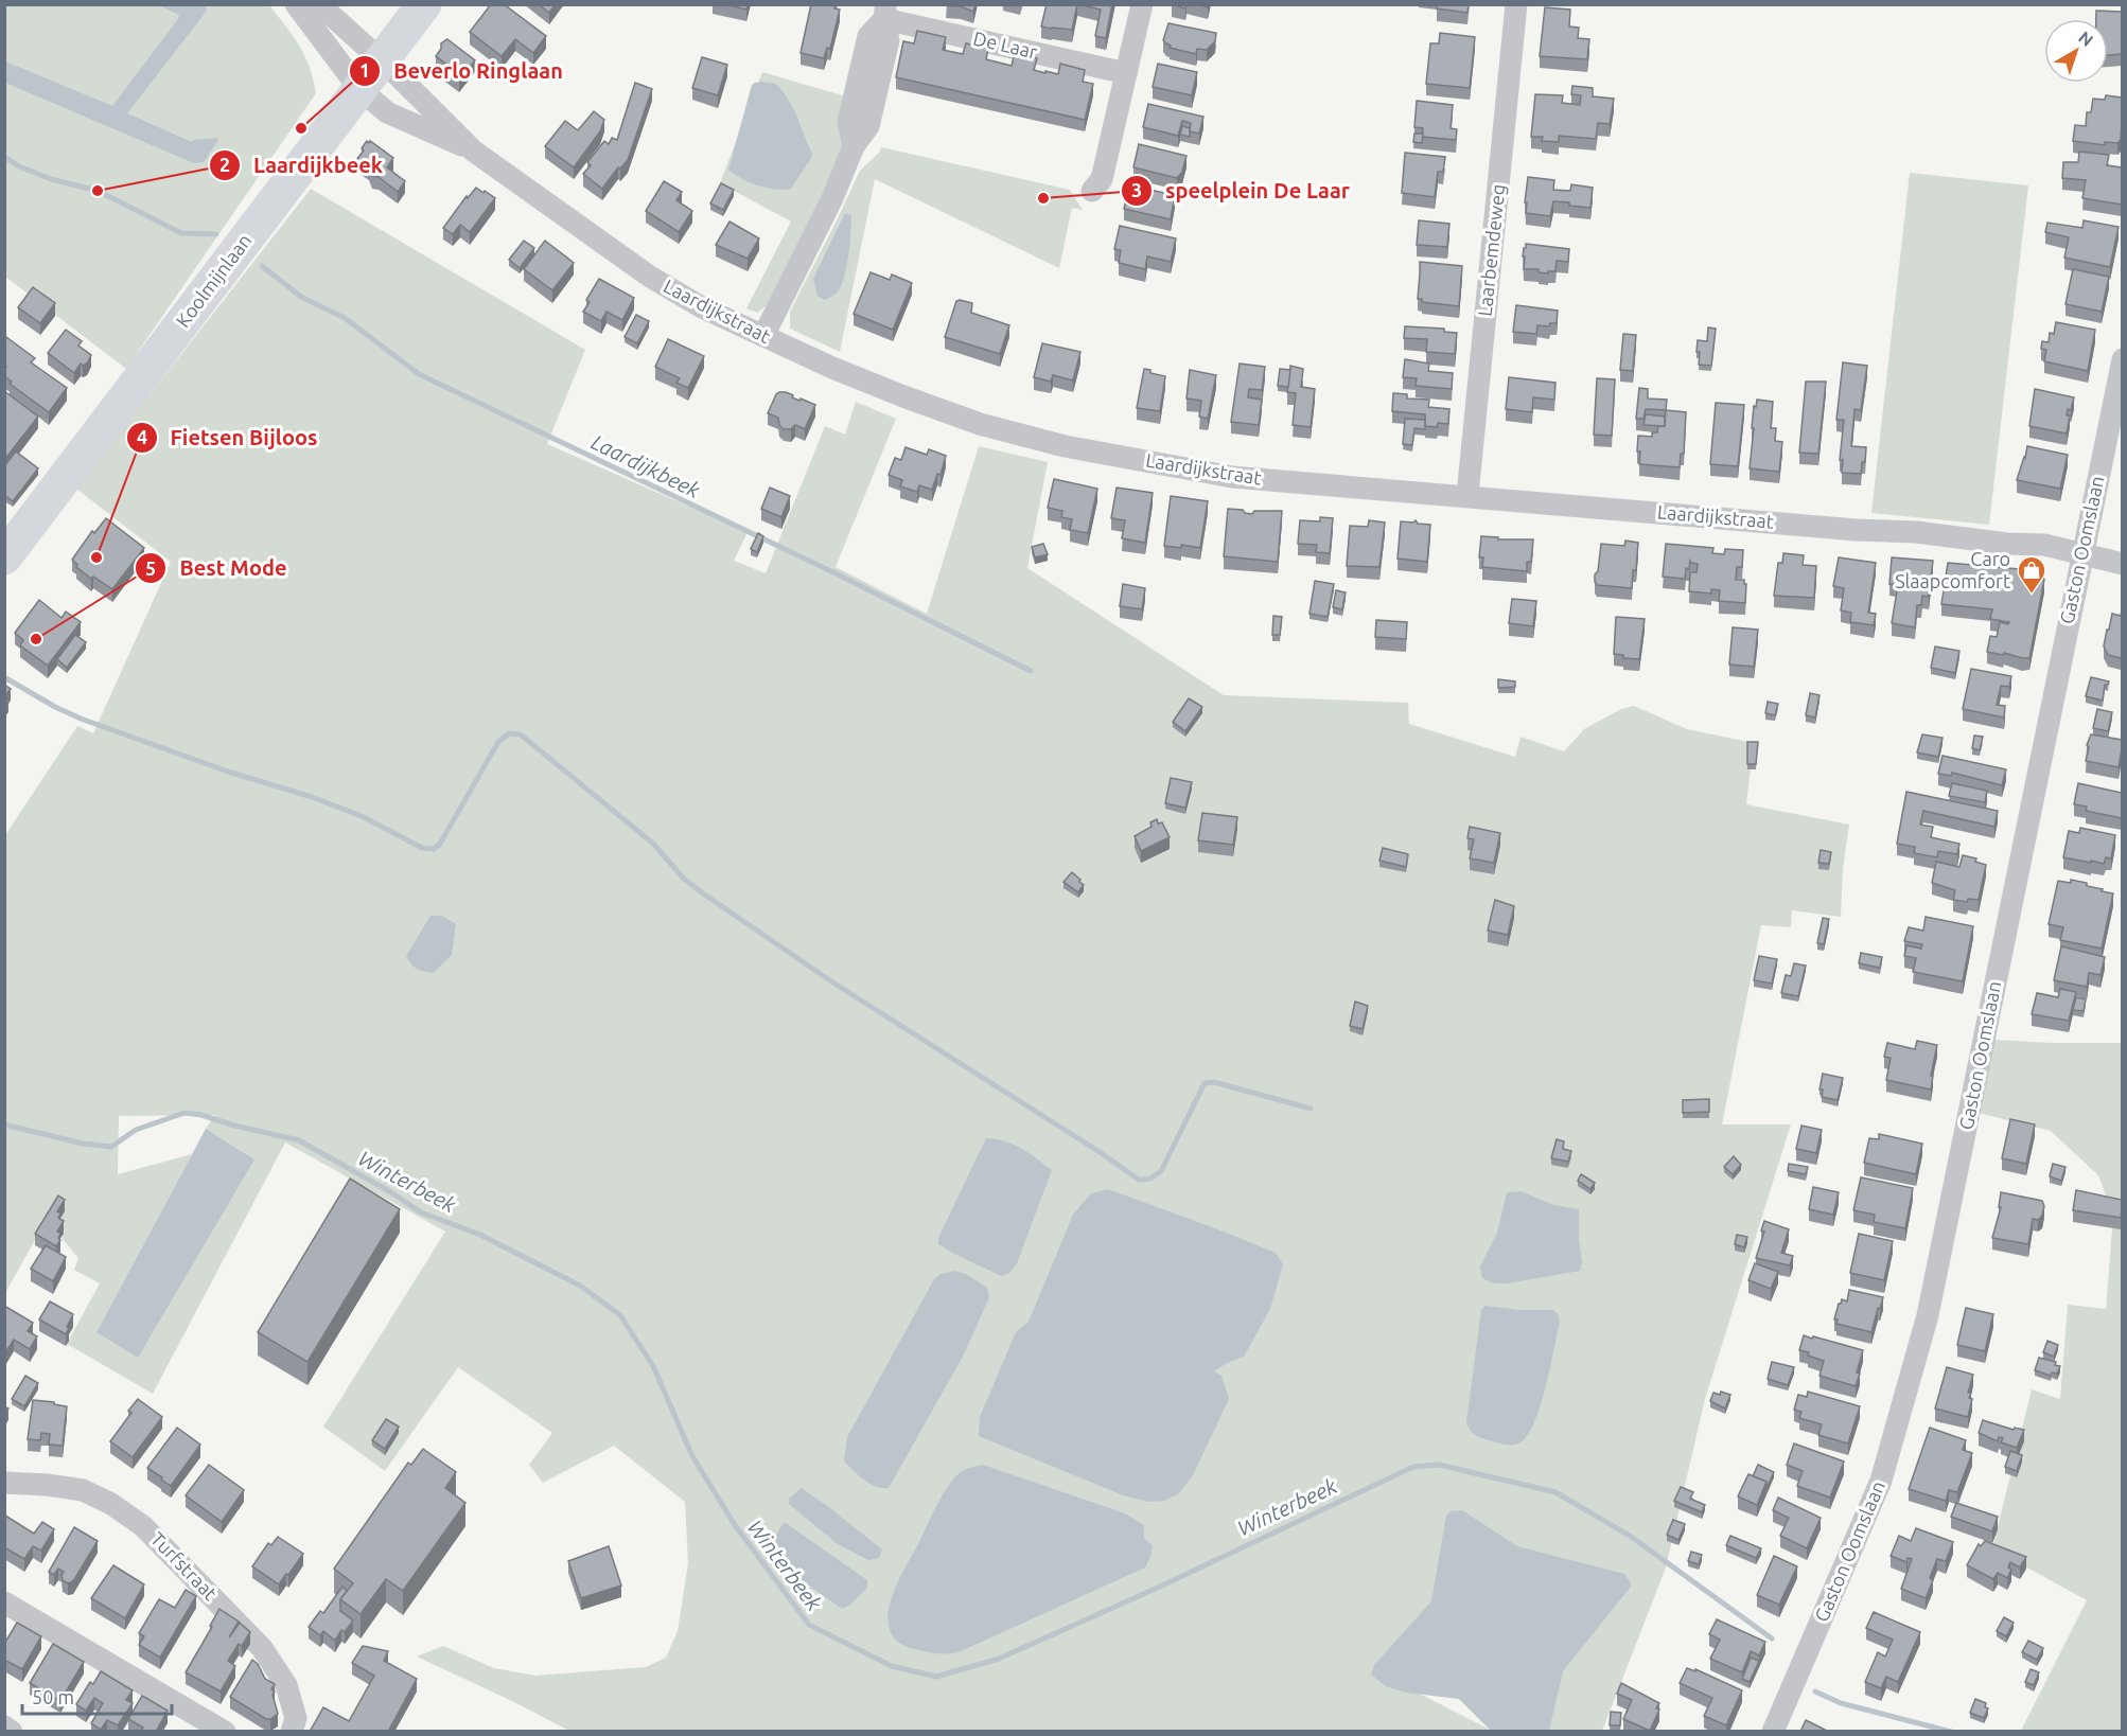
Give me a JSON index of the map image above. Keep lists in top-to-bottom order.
{
  "streets": {
    "main road": ["Koolmijnlaan"],
    "street": [
      "De Laar",
      "Laarbemdeweg",
      "Laardijkstraat",
      "Gaston Oomslaan",
      "Turfstraat"
    ]
  },
  "crossings": [
    ["De Laar", "Laardijkstraat"],
    ["Laarbemdeweg", "Laardijkstraat"],
    ["Koolmijnlaan", "Laardijkstraat"],
    ["Laardijkstraat", "Gaston Oomslaan"]
  ],
  "water": ["Laardijkbeek", "Winterbeek"],
  "places": {
    "other": [
      "Beverlo Ringlaan",
      "Laardijkbeek",
      "speelplein De Laar",
      "Fietsen Bijloos",
      "Best Mode"
    ],
    "shop": ["Caro Slaapcomfort"]
  },
  "scale_bar": "50 m",
  "north": "top right"
}
